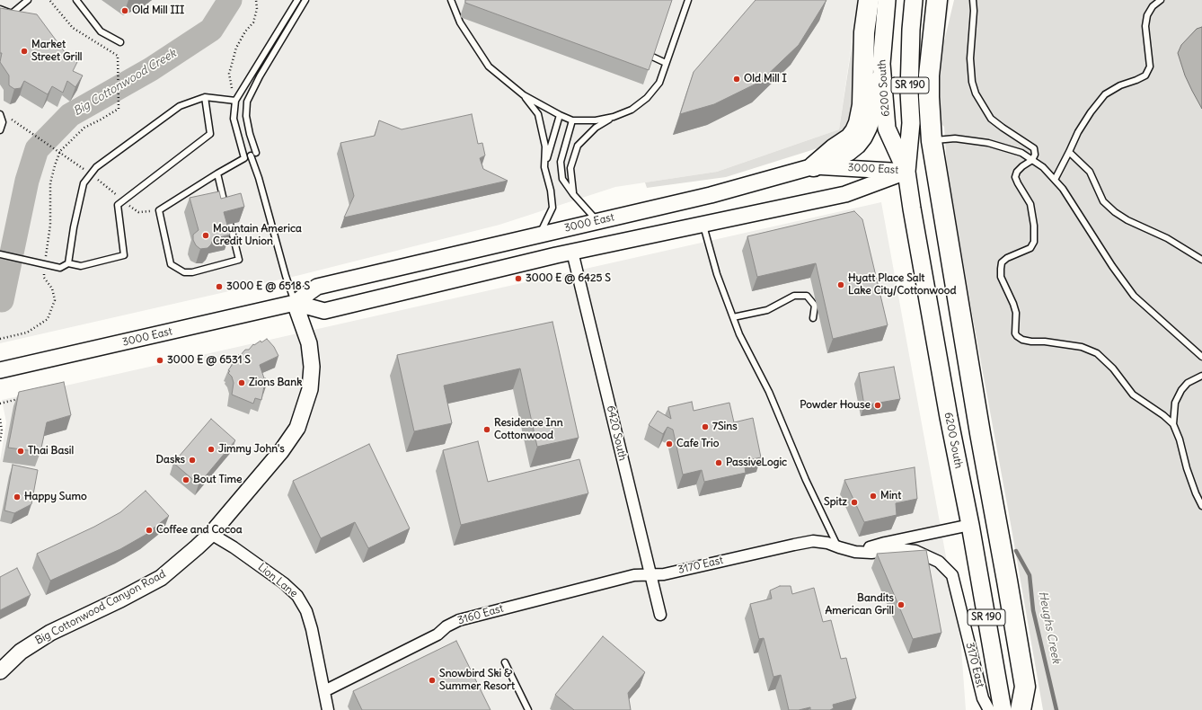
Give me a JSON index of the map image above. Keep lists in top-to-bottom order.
{
  "streets": {
    "main road": [
      "SR 190",
      "6200 South",
      "3000 East",
      "Big Cottonwood Canyon Road"
    ],
    "street": [
      "6420 South",
      "3170 East",
      "Lion Lane",
      "3160 East"
    ]
  },
  "crossings": [
    ["6200 South", "3000 East"],
    ["3000 East", "6420 South"],
    ["3000 East", "Big Cottonwood Canyon Road"],
    ["6420 South", "3170 East"],
    ["6420 South", "3160 East"],
    ["3170 East", "3160 East"],
    ["Lion Lane", "Big Cottonwood Canyon Road"],
    ["Lion Lane", "3160 East"]
  ],
  "water": ["Big Cottonwood Creek", "Heughs Creek"],
  "places": [
    "Old Mill III",
    "Market Street Grill",
    "Old Mill I",
    "Mountain America Credit Union",
    "3000 E @ 6425 S",
    "Hyatt Place Salt Lake City/Cottonwood",
    "3000 E @ 6518 S",
    "3000 E @ 6531 S",
    "Zions Bank",
    "Powder House",
    "7Sins",
    "Residence Inn Cottonwood",
    "Cafe Trio",
    "Jimmy John's",
    "Thai Basil",
    "Dasks",
    "PassiveLogic",
    "Bout Time",
    "Mint",
    "Happy Sumo",
    "Spitz",
    "Coffee and Cocoa",
    "Bandits American Grill",
    "Snowbird Ski & Summer Resort"
  ]
}
